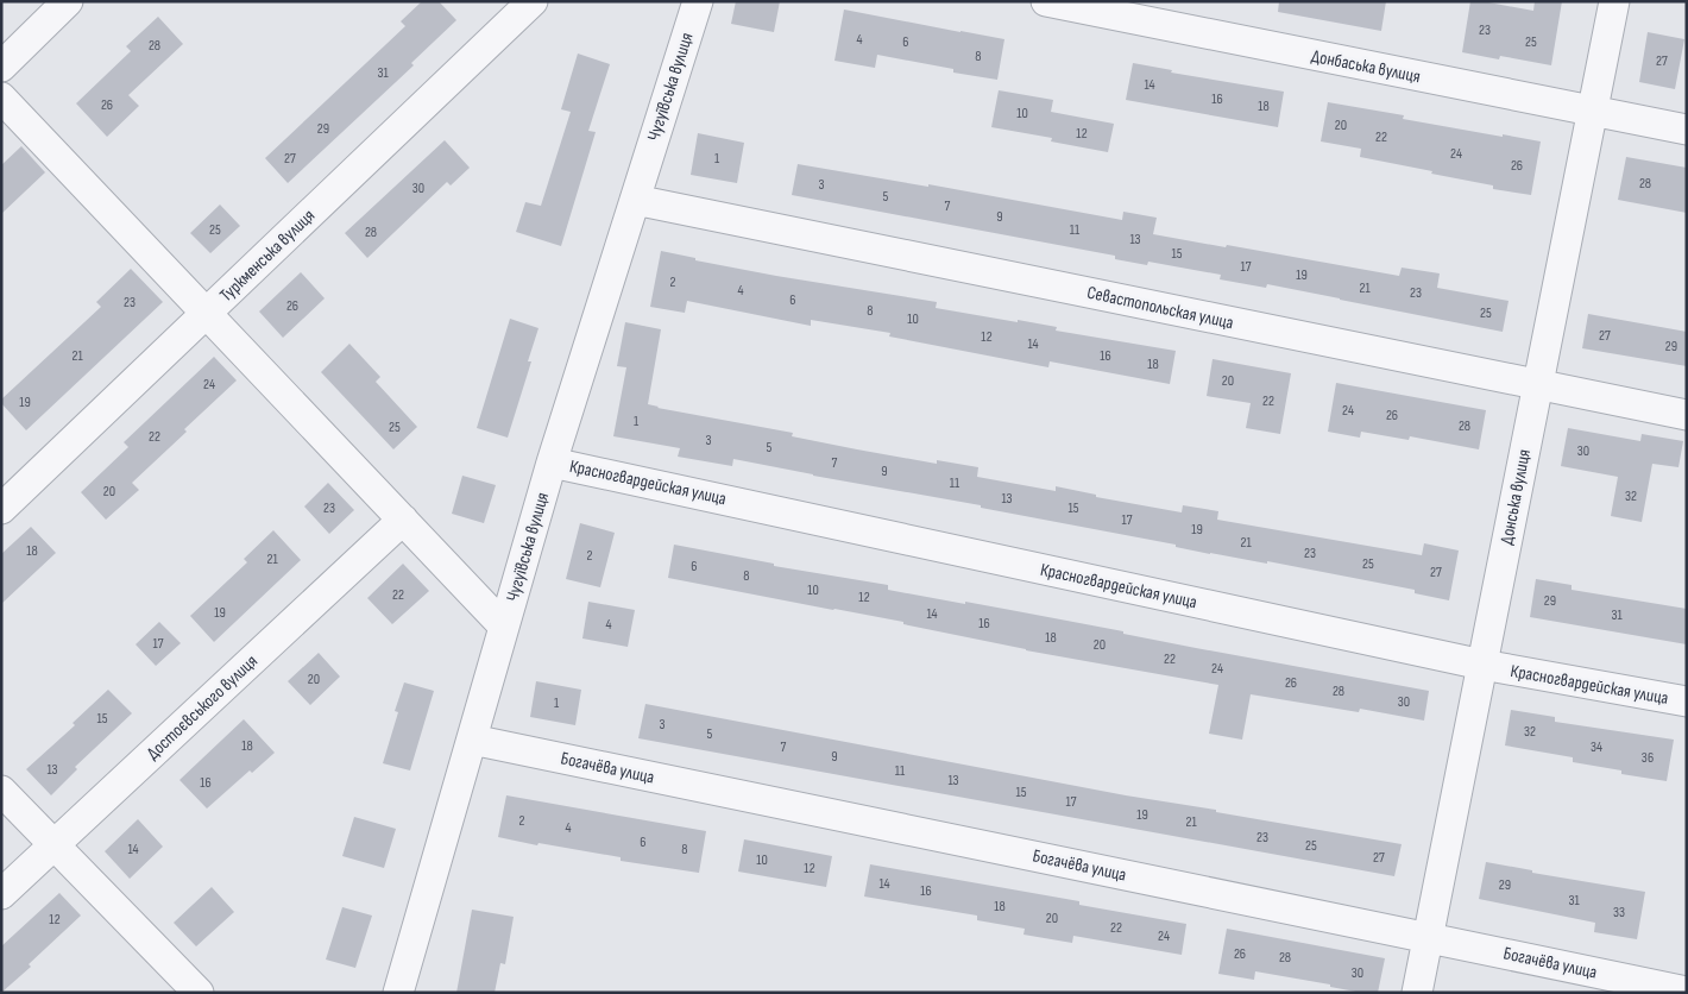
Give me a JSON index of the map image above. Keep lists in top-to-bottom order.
{
  "streets": {
    "street": [
      "Донбаська вулиця",
      "Чугуївська вулиця",
      "Туркменська вулиця",
      "Севастопольская улица",
      "Красногвардейская улица",
      "Донська вулиця",
      "Достоєвського вулиця",
      "Богачёва улица"
    ]
  },
  "crossings": [
    ["Донбаська вулиця", "Донська вулиця"],
    ["Чугуївська вулиця", "Севастопольская улица"],
    ["Чугуївська вулиця", "Красногвардейская улица"],
    ["Чугуївська вулиця", "Богачёва улица"],
    ["Севастопольская улица", "Донська вулиця"],
    ["Красногвардейская улица", "Донська вулиця"],
    ["Донська вулиця", "Богачёва улица"]
  ],
  "house_numbers": [
    "23",
    "4",
    "6",
    "25",
    "28",
    "8",
    "27",
    "31",
    "14",
    "16",
    "26",
    "18",
    "10",
    "20",
    "29",
    "12",
    "22",
    "24",
    "27",
    "1",
    "26",
    "28",
    "3",
    "30",
    "5",
    "7",
    "9",
    "25",
    "11",
    "28",
    "13",
    "15",
    "17",
    "19",
    "2",
    "21",
    "4",
    "23",
    "6",
    "23",
    "26",
    "8",
    "25",
    "10",
    "27",
    "12",
    "14",
    "29",
    "21",
    "16",
    "18",
    "20",
    "24",
    "22",
    "19",
    "24",
    "26",
    "1",
    "28",
    "25",
    "22",
    "3",
    "5",
    "30",
    "7",
    "9",
    "11",
    "20",
    "32",
    "13",
    "23",
    "15",
    "17",
    "19",
    "21",
    "18",
    "23",
    "2",
    "21",
    "25",
    "6",
    "27",
    "8",
    "10",
    "22",
    "12",
    "29",
    "19",
    "14",
    "31",
    "16",
    "4",
    "18",
    "17",
    "20",
    "22",
    "24",
    "20",
    "26",
    "28",
    "30",
    "1",
    "15",
    "3",
    "32",
    "5",
    "18",
    "7",
    "34",
    "9",
    "36",
    "13",
    "11",
    "13",
    "16",
    "15",
    "17",
    "19",
    "2",
    "21",
    "4",
    "23",
    "6",
    "25",
    "14",
    "8",
    "27",
    "10",
    "12",
    "14",
    "29",
    "16",
    "31",
    "18",
    "33",
    "20",
    "12",
    "22",
    "24",
    "26",
    "28",
    "30"
  ]
}
